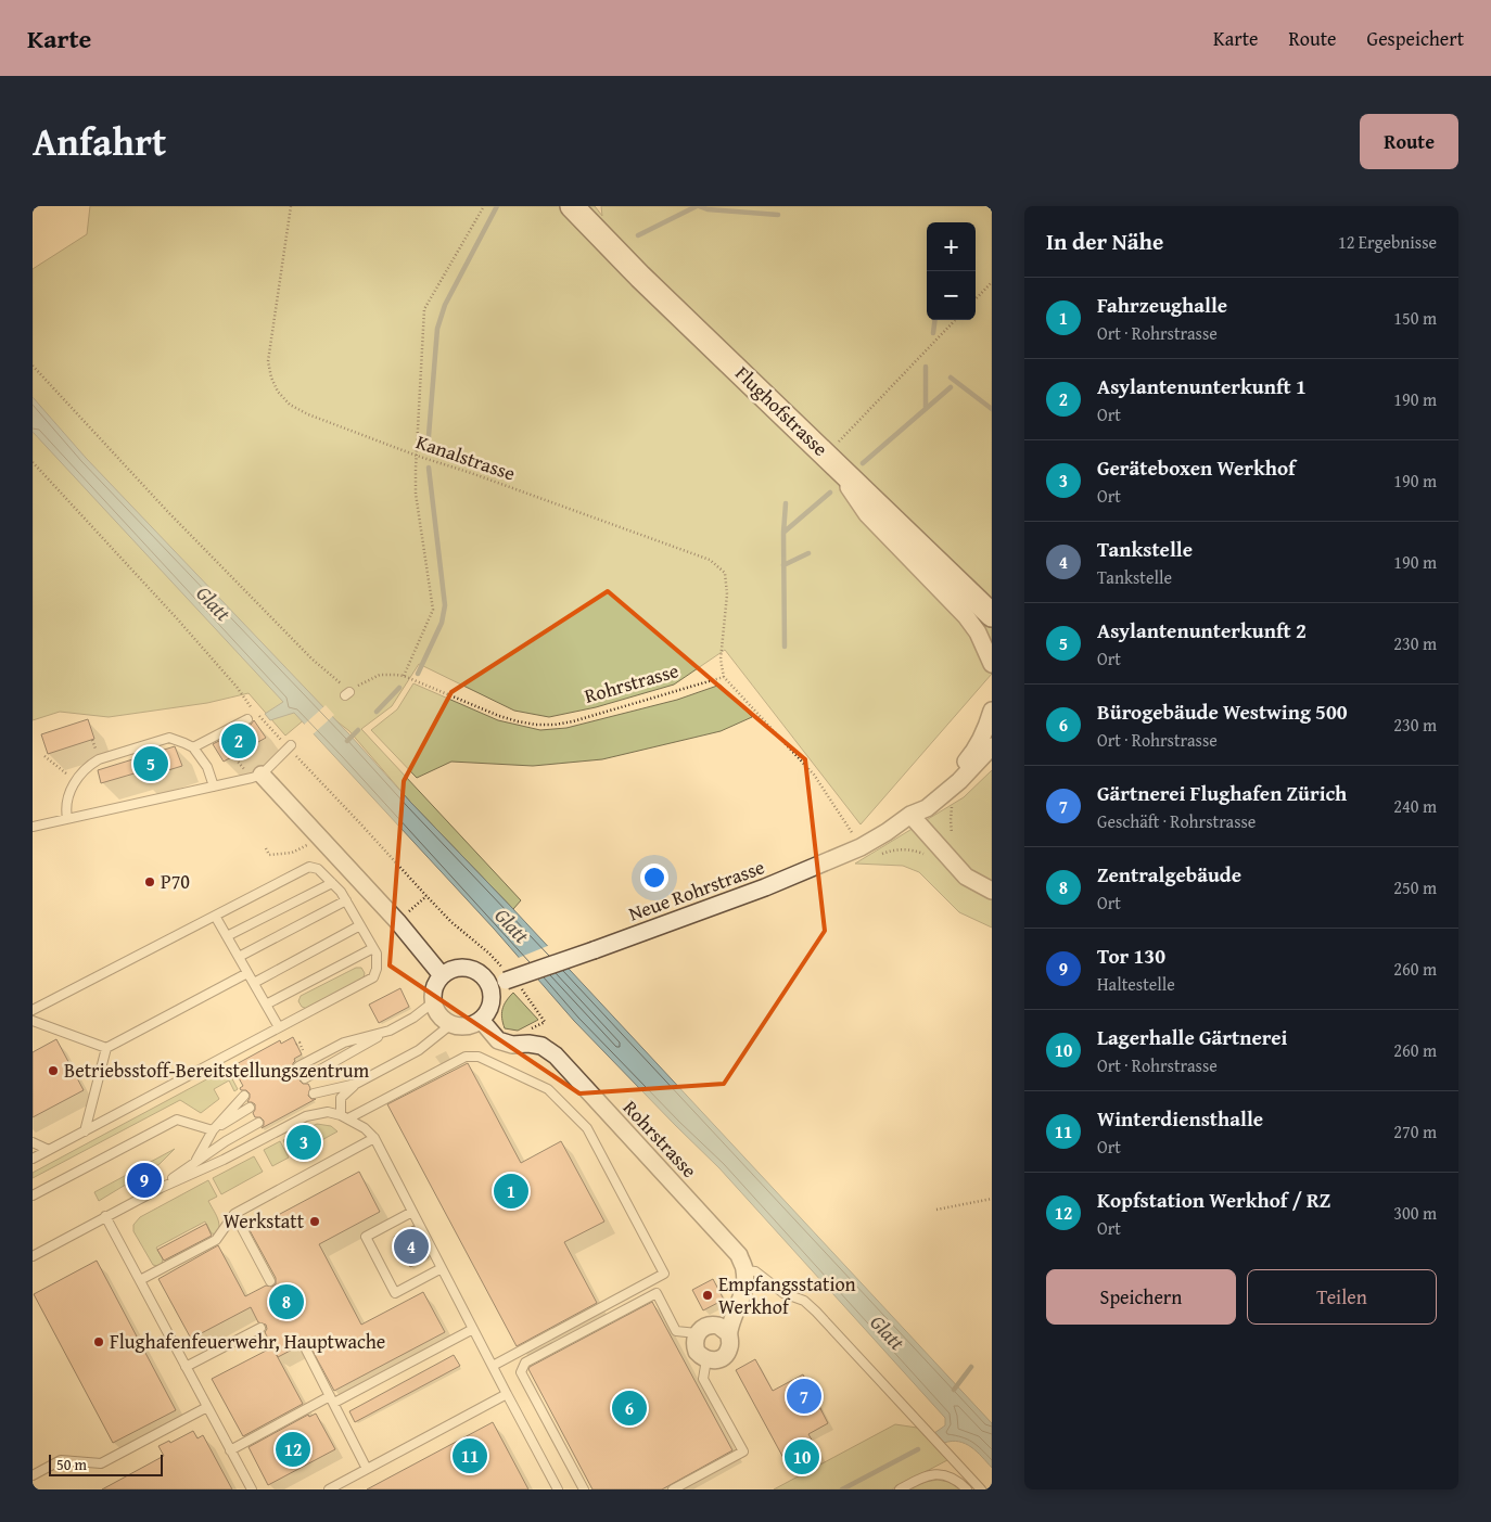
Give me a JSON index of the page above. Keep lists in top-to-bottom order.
{
  "streets": {
    "main road": ["Flughofstrasse"],
    "street": ["Rohrstrasse", "Neue Rohrstrasse"],
    "path": ["Kanalstrasse"]
  },
  "crossings": [
    ["Kanalstrasse", "Rohrstrasse"],
    ["Rohrstrasse", "Neue Rohrstrasse"]
  ],
  "water": ["Glatt"],
  "places": [
    "P70",
    "Betriebsstoff-Bereitstellungszentrum",
    "Werkstatt",
    "Empfangsstation Werkhof",
    "Flughafenfeuerwehr, Hauptwache"
  ],
  "scale_bar": "50 m",
  "page": {
    "header": "Karte",
    "nav": ["Karte", "Route", "Gespeichert"],
    "title": "Anfahrt",
    "buttons": [
      "Route",
      ["Speichern", "Teilen"]
    ],
    "heading": ["In der Nähe", "12 Ergebnisse"],
    "map_buttons": ["+", "−"],
    "list": [
      {
        "mark": "1",
        "name": "Fahrzeughalle",
        "note": "Ort · Rohrstrasse",
        "value": "150 m"
      },
      {
        "mark": "2",
        "name": "Asylantenunterkunft 1",
        "note": "Ort",
        "value": "190 m"
      },
      {
        "mark": "3",
        "name": "Geräteboxen Werkhof",
        "note": "Ort",
        "value": "190 m"
      },
      {
        "mark": "4",
        "name": "Tankstelle",
        "note": "Tankstelle",
        "value": "190 m"
      },
      {
        "mark": "5",
        "name": "Asylantenunterkunft 2",
        "note": "Ort",
        "value": "230 m"
      },
      {
        "mark": "6",
        "name": "Bürogebäude Westwing 500",
        "note": "Ort · Rohrstrasse",
        "value": "230 m"
      },
      {
        "mark": "7",
        "name": "Gärtnerei Flughafen Zürich",
        "note": "Geschäft · Rohrstrasse",
        "value": "240 m"
      },
      {
        "mark": "8",
        "name": "Zentralgebäude",
        "note": "Ort",
        "value": "250 m"
      },
      {
        "mark": "9",
        "name": "Tor 130",
        "note": "Haltestelle",
        "value": "260 m"
      },
      {
        "mark": "10",
        "name": "Lagerhalle Gärtnerei",
        "note": "Ort · Rohrstrasse",
        "value": "260 m"
      },
      {
        "mark": "11",
        "name": "Winterdiensthalle",
        "note": "Ort",
        "value": "270 m"
      },
      {
        "mark": "12",
        "name": "Kopfstation Werkhof / RZ",
        "note": "Ort",
        "value": "300 m"
      }
    ],
    "pins": [
      "2",
      "5",
      "3",
      "9",
      "1",
      "4",
      "8",
      "7",
      "6",
      "12",
      "11",
      "10"
    ],
    "scale": "50 m"
  }
}
